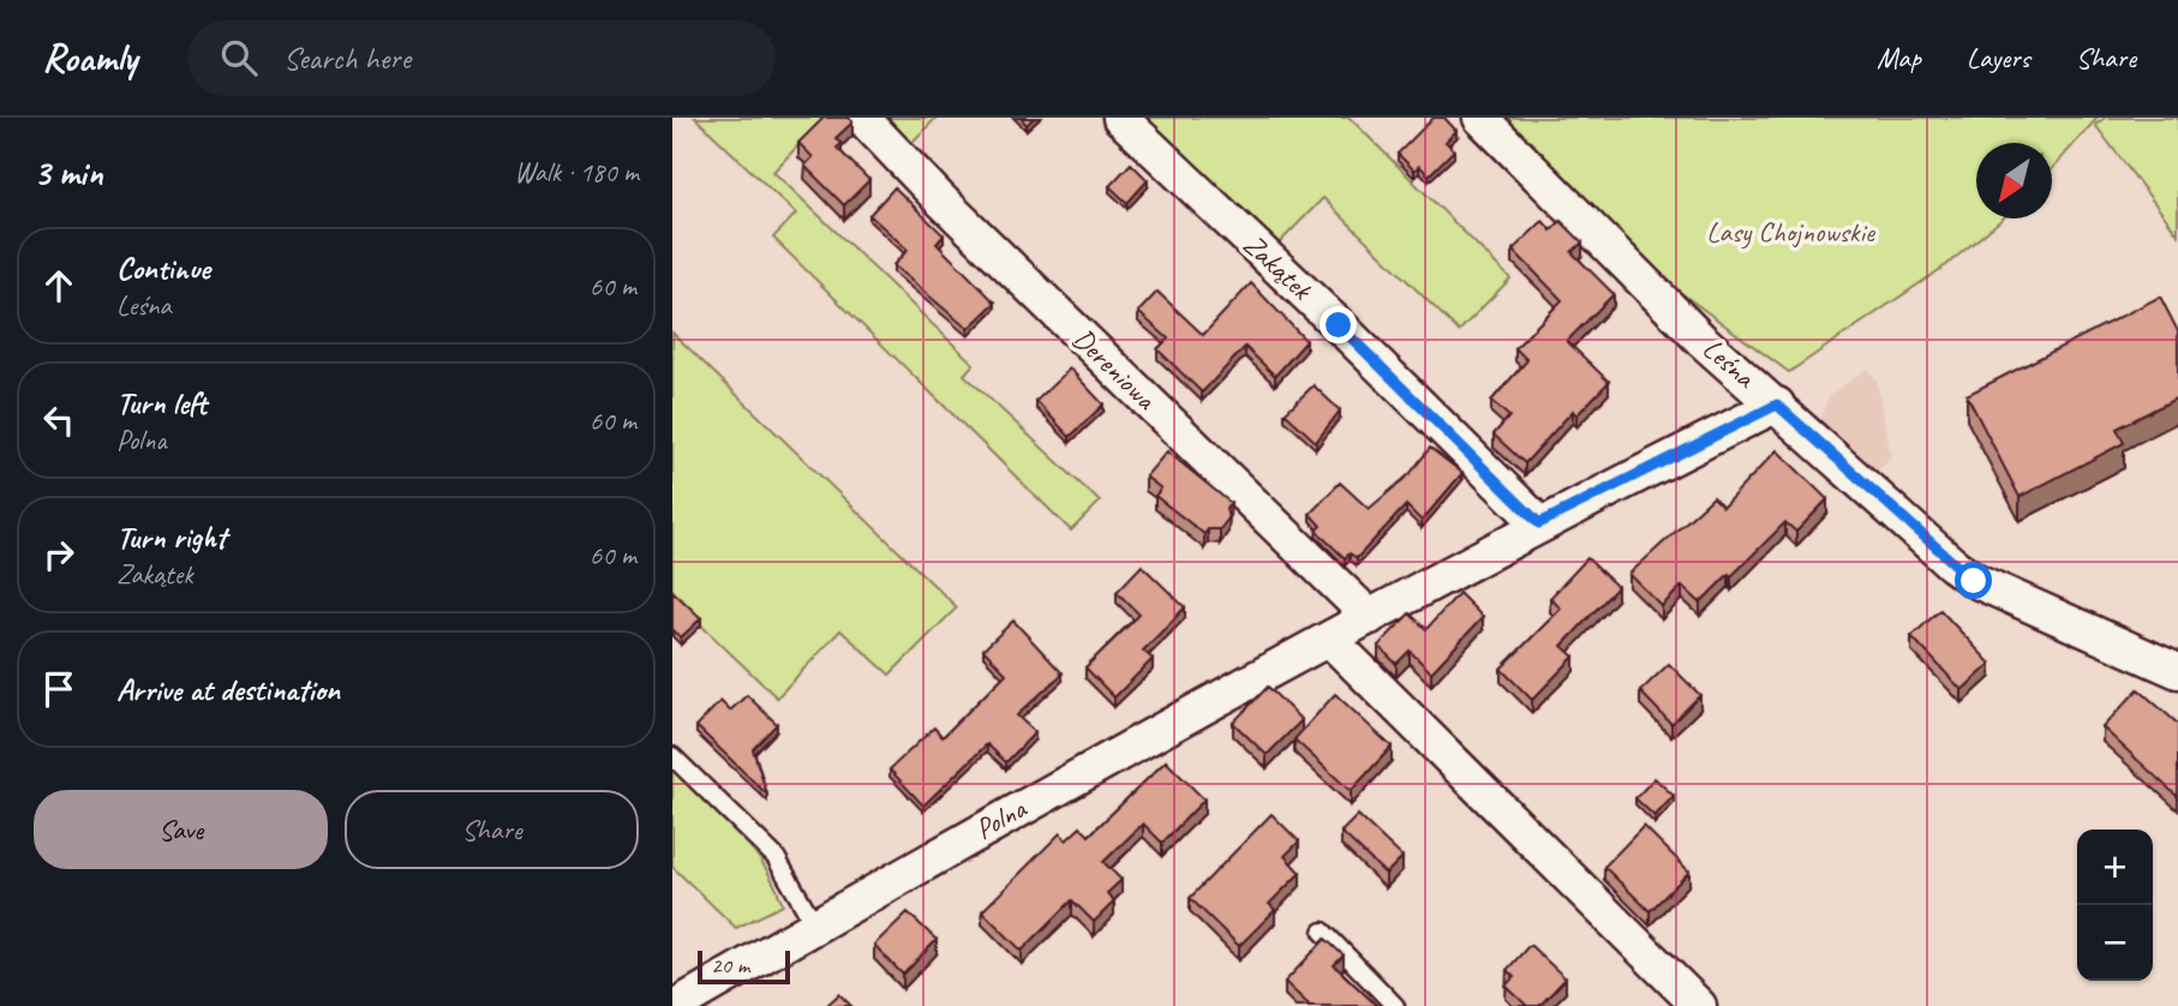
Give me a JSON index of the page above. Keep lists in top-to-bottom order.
{
  "streets": {
    "street": [
      "Zakątek",
      "Leśna",
      "Dereniowa",
      "Polna"
    ]
  },
  "crossings": [
    ["Zakątek", "Polna"],
    ["Leśna", "Polna"],
    ["Dereniowa", "Polna"]
  ],
  "parks": ["Lasy Chojnowskie"],
  "scale_bar": "20 m",
  "north": "bottom left",
  "page": {
    "header": "Roamly",
    "search": "Search here",
    "nav": ["Map", "Layers", "Share"],
    "heading": ["3 min", "Walk · 180 m"],
    "list": [
      ["Continue", "Leśna", "60 m"],
      ["Turn left", "Polna", "60 m"],
      ["Turn right", "Zakątek", "60 m"],
      "Arrive at destination"
    ],
    "buttons": ["Save", "Share"],
    "map_buttons": ["+", "−"],
    "scale": "20 m"
  }
}
